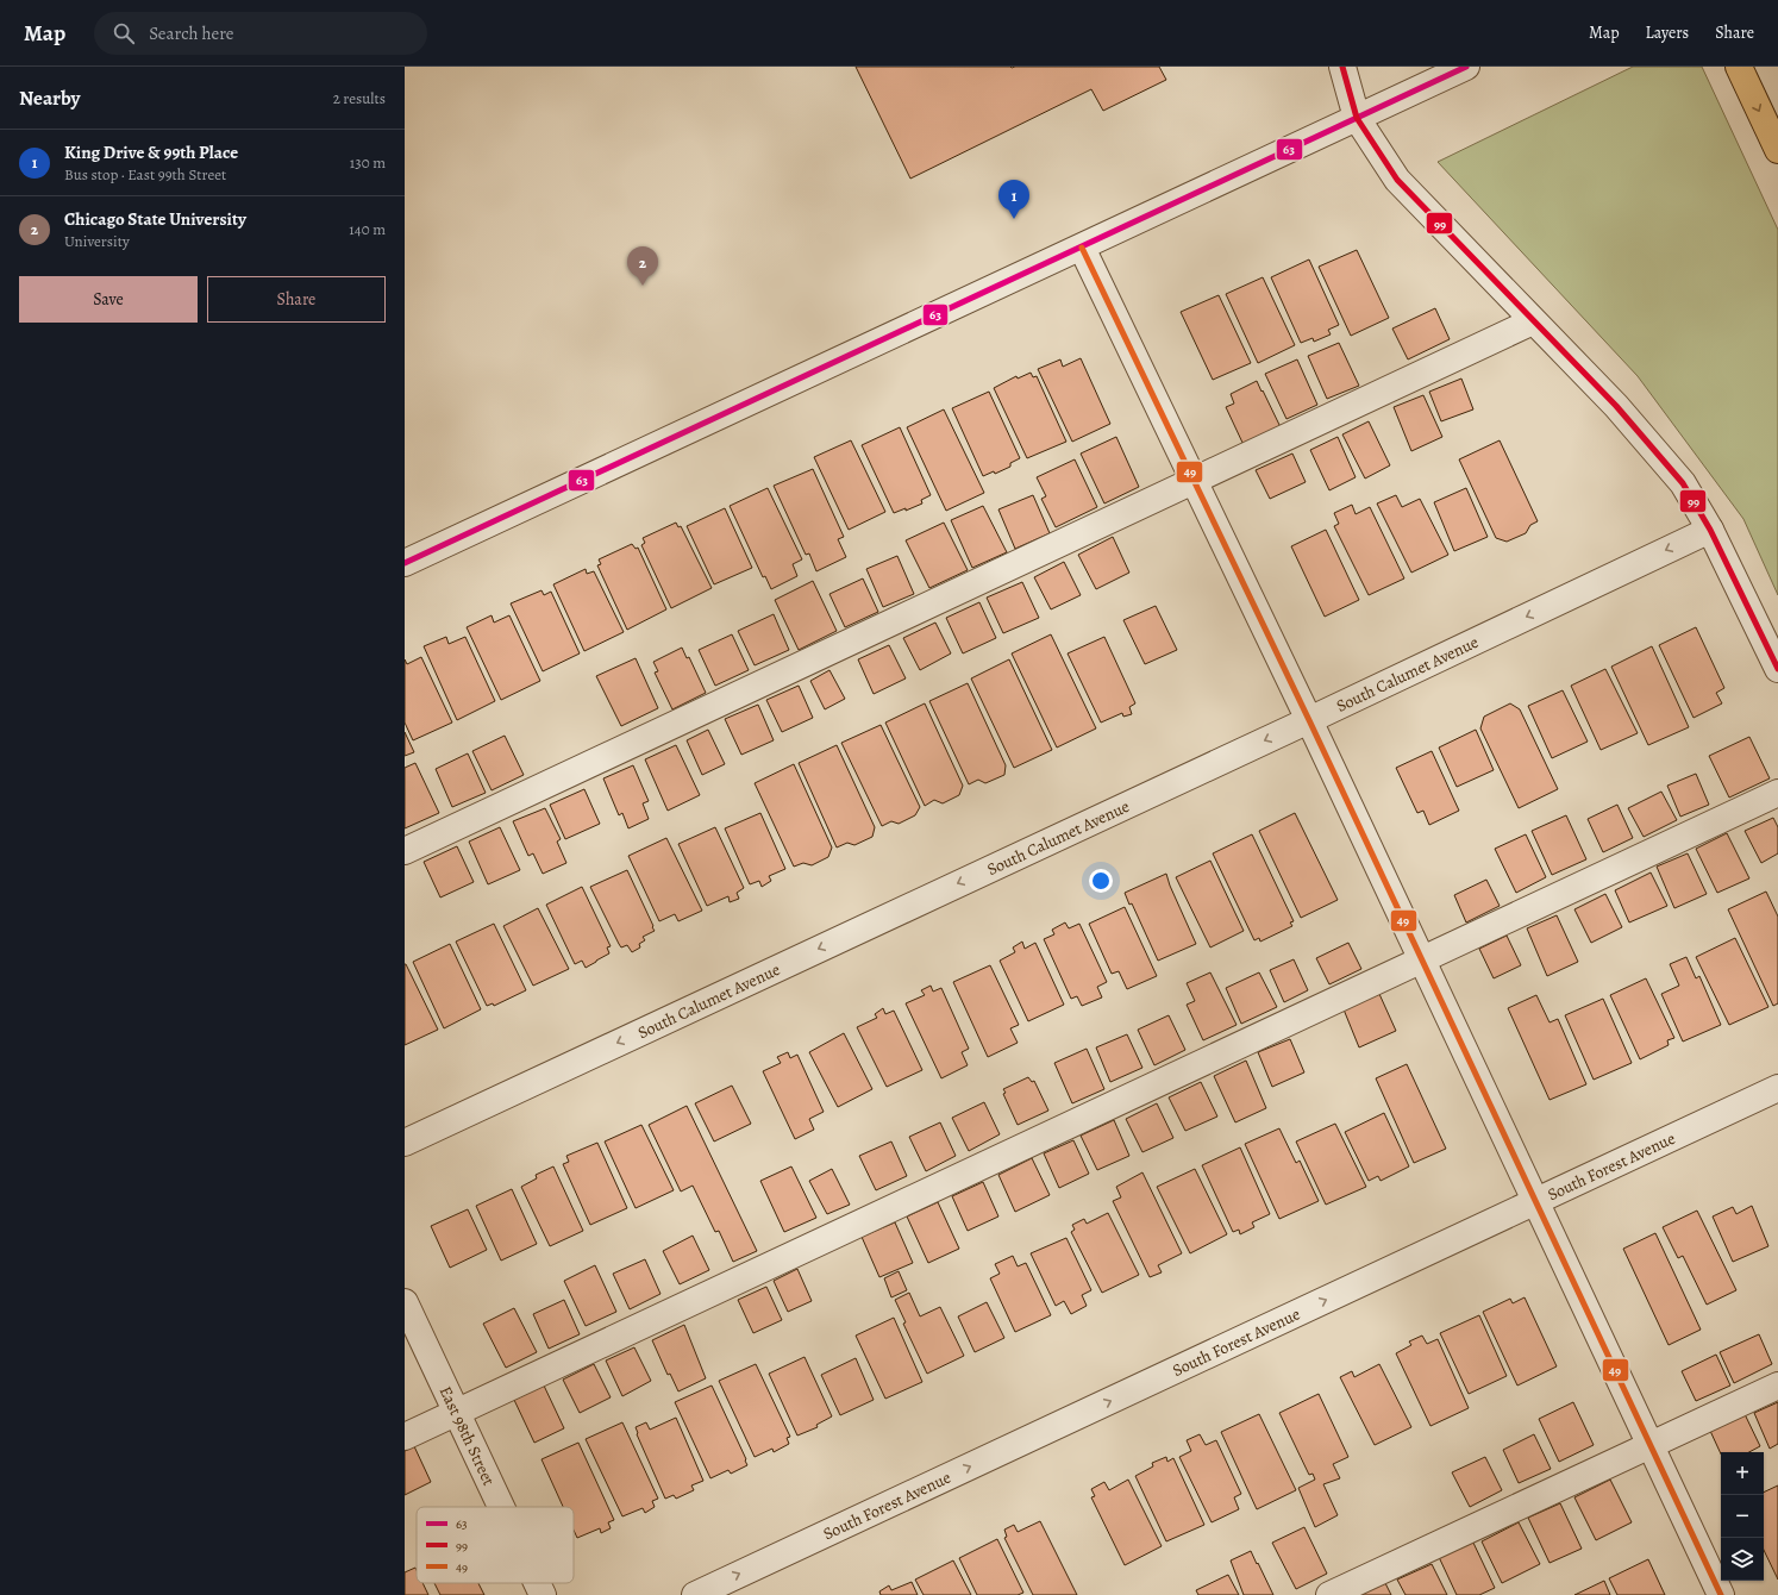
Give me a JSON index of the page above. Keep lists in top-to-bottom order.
{
  "streets": {
    "street": ["South Calumet Avenue", "South Forest Avenue", "East 98th Street"]
  },
  "one_way": ["South Calumet Avenue", "South Forest Avenue"],
  "lines": ["transit line 63", "transit line 99", "transit line 49"],
  "legend": ["63", "99", "49"],
  "page": {
    "header": "Map",
    "search": "Search here",
    "nav": ["Map", "Layers", "Share"],
    "heading": ["Nearby", "2 results"],
    "list": [
      {
        "mark": "1",
        "name": "King Drive & 99th Place",
        "note": "Bus stop · East 99th Street",
        "value": "130 m"
      },
      {
        "mark": "2",
        "name": "Chicago State University",
        "note": "University",
        "value": "140 m"
      }
    ],
    "pins": ["1", "2"],
    "buttons": ["Save", "Share"],
    "map_buttons": ["+", "−"]
  }
}
